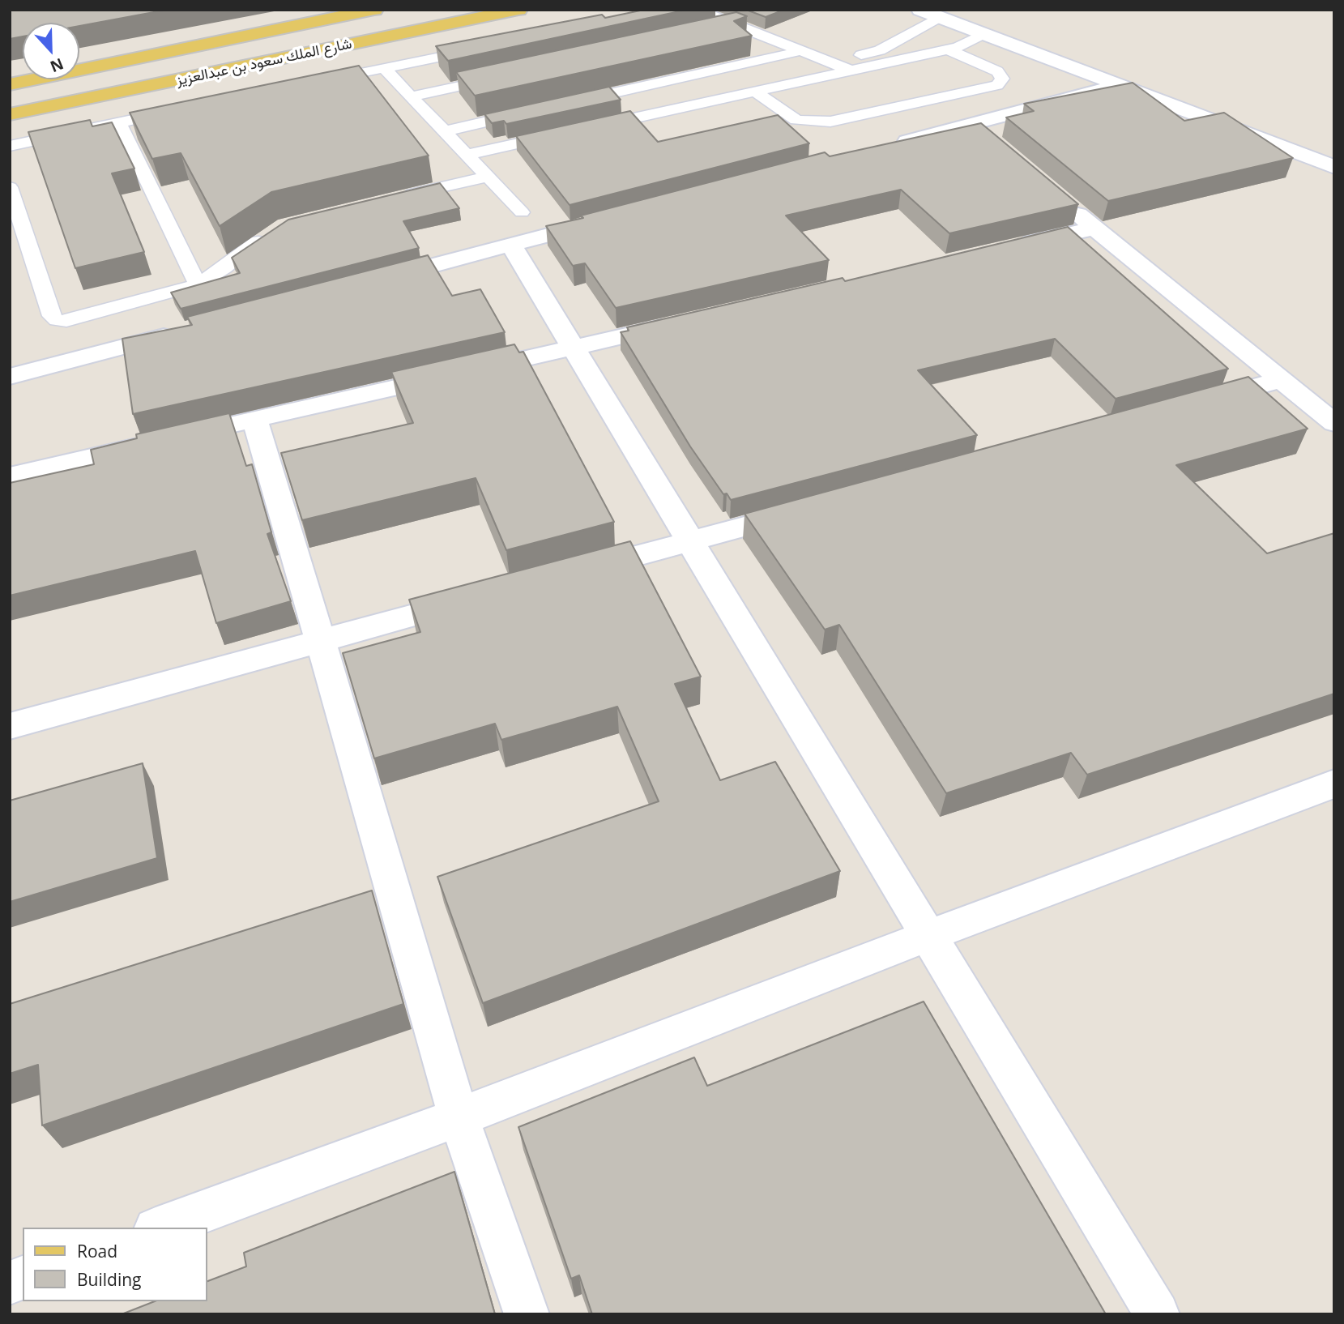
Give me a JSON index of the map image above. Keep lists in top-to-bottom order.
{
  "streets": {
    "main road": ["شارع الملك سعود بن عبدالعزيز"]
  },
  "legend": ["Road", "Building"],
  "north": "bottom"
}
